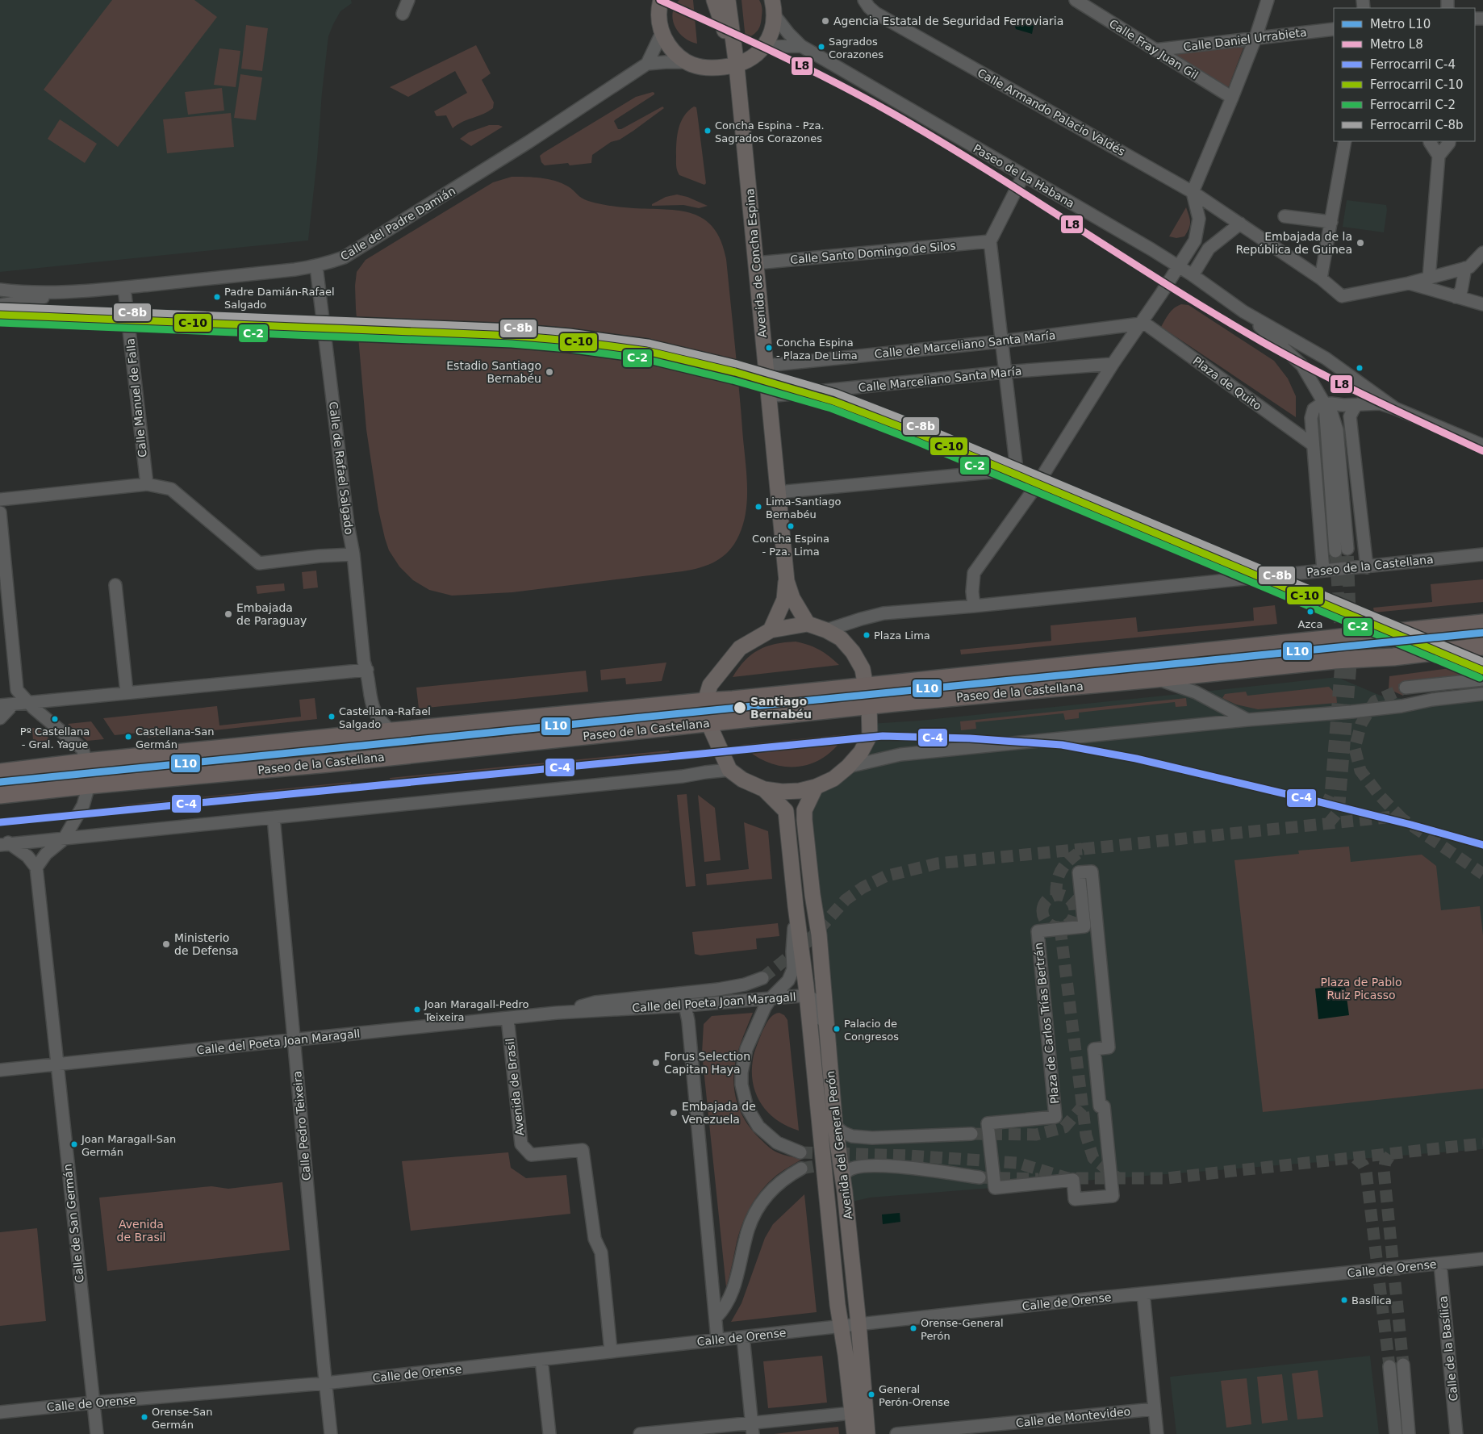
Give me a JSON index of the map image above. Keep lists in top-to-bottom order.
{
  "streets": {
    "highway": ["Paseo de la Castellana"],
    "main road": ["Avenida de Concha Espina", "Avenida del General Perón"],
    "street": [
      "Calle Daniel Urrabieta",
      "Calle Fray Juan Gil",
      "Calle Armando Palacio Valdés",
      "Paseo de La Habana",
      "Calle del Padre Damián",
      "Calle Santo Domingo de Silos",
      "Calle de Marceliano Santa María",
      "Calle Marceliano Santa María",
      "Plaza de Quito",
      "Calle Manuel de Falla",
      "Calle de Rafael Salgado",
      "Calle del Poeta Joan Maragall",
      "Plaza de Carlos Trías Bertrán",
      "Avenida de Brasil",
      "Calle Pedro Teixeira",
      "Calle de San Germán",
      "Calle de Orense",
      "Calle de la Basílica",
      "Calle de Montevideo"
    ]
  },
  "crossings": [
    ["Calle Daniel Urrabieta", "Calle Fray Juan Gil"],
    ["Calle del Padre Damián", "Calle Manuel de Falla"],
    ["Calle del Padre Damián", "Calle de Rafael Salgado"],
    ["Calle Santo Domingo de Silos", "Avenida de Concha Espina"],
    ["Avenida de Concha Espina", "Calle de Marceliano Santa María"],
    ["Avenida de Concha Espina", "Calle Marceliano Santa María"],
    ["Calle de Marceliano Santa María", "Plaza de Quito"],
    ["Calle del Poeta Joan Maragall", "Avenida de Brasil"],
    ["Calle del Poeta Joan Maragall", "Calle Pedro Teixeira"],
    ["Calle del Poeta Joan Maragall", "Avenida del General Perón"],
    ["Calle del Poeta Joan Maragall", "Calle de San Germán"],
    ["Avenida de Brasil", "Calle de Orense"],
    ["Calle Pedro Teixeira", "Calle de Orense"],
    ["Avenida del General Perón", "Calle de Orense"],
    ["Calle de San Germán", "Calle de Orense"],
    ["Calle de Orense", "Calle de la Basílica"]
  ],
  "parks": ["Plaza de Pablo Ruiz Picasso", "Avenida de Brasil"],
  "places": [
    "Agencia Estatal de Seguridad Ferroviaria",
    "Sagrados Corazones",
    "Concha Espina - Pza. Sagrados Corazones",
    "Embajada de la República de Guinea",
    "Padre Damián-Rafael Salgado",
    "Concha Espina - Plaza De Lima",
    "Estadio Santiago Bernabéu",
    "Lima-Santiago Bernabéu",
    "Concha Espina - Pza. Lima",
    "Azca",
    "Embajada de Paraguay",
    "Plaza Lima",
    "Santiago Bernabéu",
    "Castellana-Rafael Salgado",
    "Pº Castellana - Gral. Yague",
    "Castellana-San Germán",
    "Ministerio de Defensa",
    "Joan Maragall-Pedro Teixeira",
    "Palacio de Congresos",
    "Forus Selection Capitan Haya",
    "Embajada de Venezuela",
    "Joan Maragall-San Germán",
    "Basílica",
    "Orense-General Perón",
    "General Perón-Orense",
    "Orense-San Germán"
  ],
  "lines": [
    "metro line L8",
    "rail line C-8b",
    "rail line C-10",
    "rail line C-2",
    "metro line L10",
    "rail line C-4"
  ],
  "legend": [
    "Metro L10",
    "Metro L8",
    "Ferrocarril C-4",
    "Ferrocarril C-10",
    "Ferrocarril C-2",
    "Ferrocarril C-8b"
  ]
}
